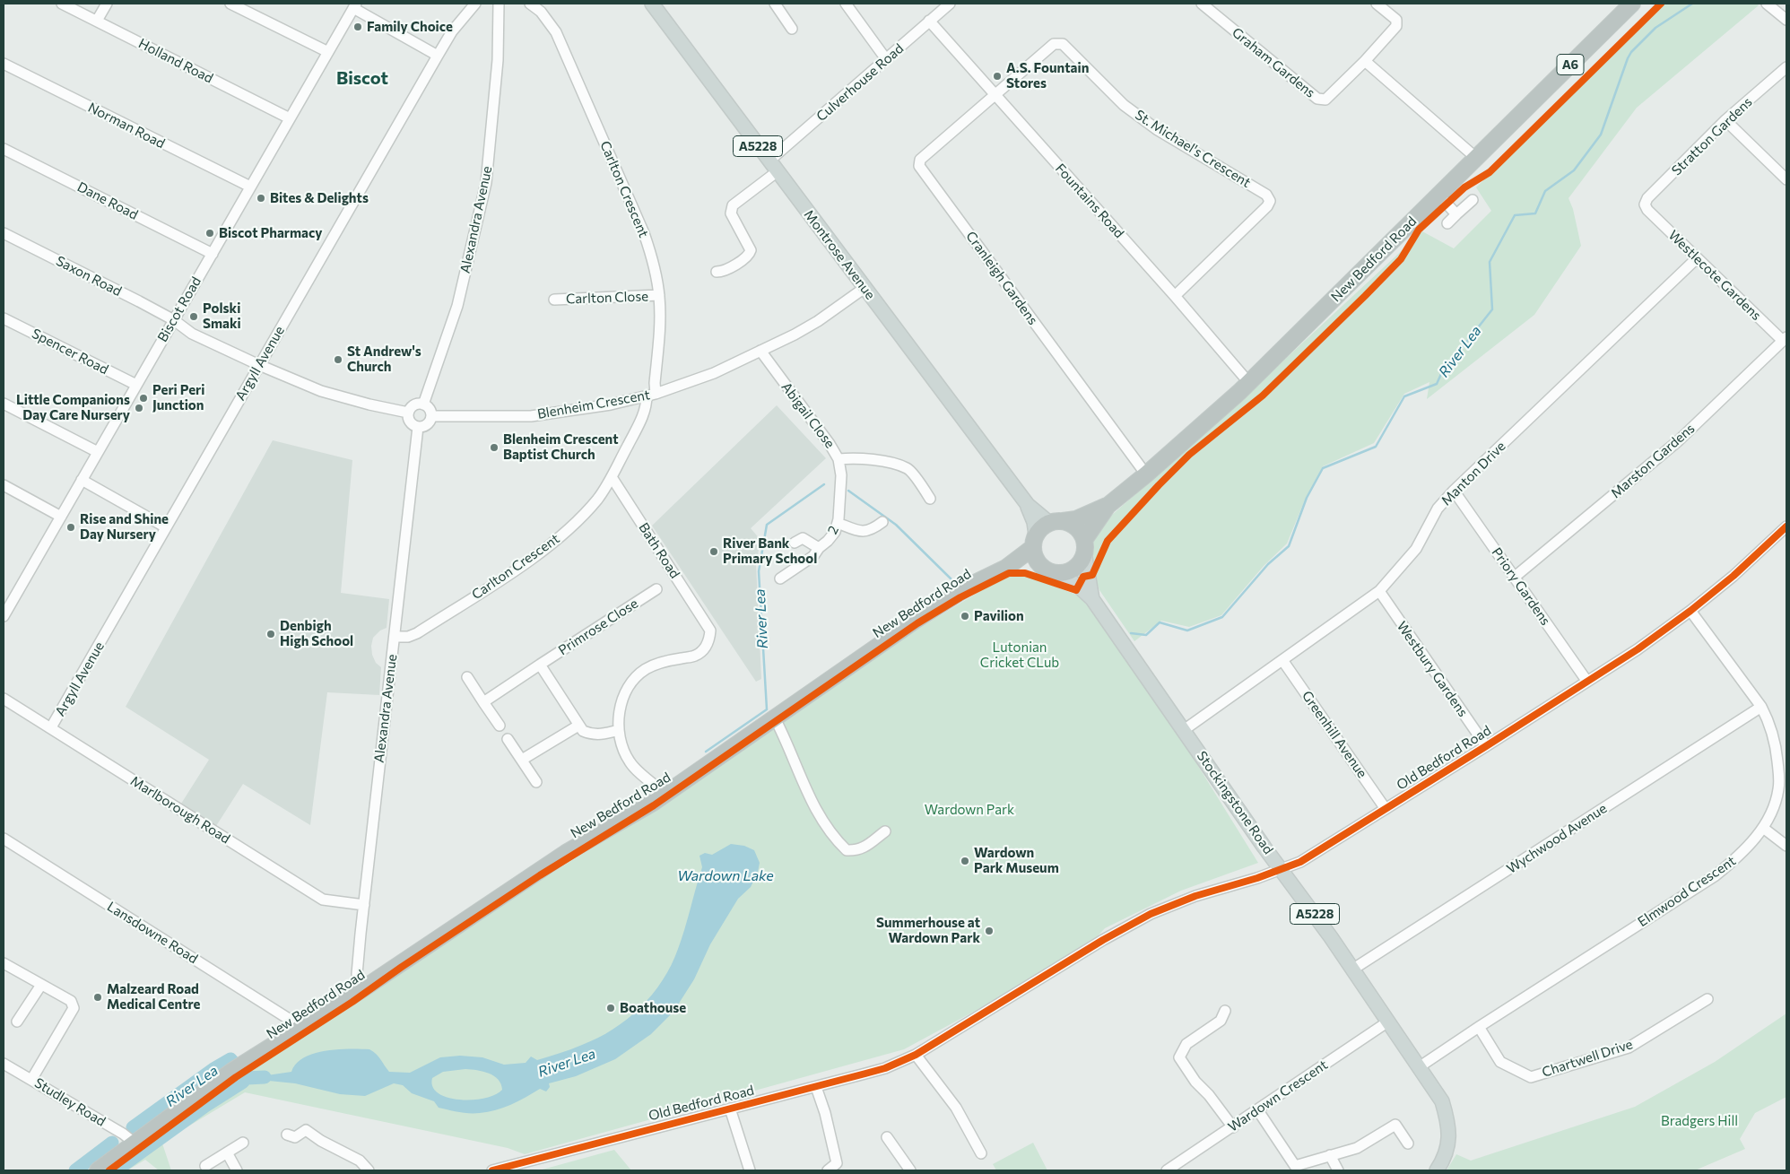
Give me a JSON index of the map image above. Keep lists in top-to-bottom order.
{
  "streets": {
    "highway": ["A6", "New Bedford Road"],
    "main road": ["A5228", "Montrose Avenue", "Stockingstone Road"],
    "street": [
      "Holland Road",
      "Graham Gardens",
      "Culverhouse Road",
      "Norman Road",
      "Stratton Gardens",
      "St. Michael's Crescent",
      "Carlton Crescent",
      "Dane Road",
      "Fountains Road",
      "Alexandra Avenue",
      "Westlecote Gardens",
      "Saxon Road",
      "Cranleigh Gardens",
      "Carlton Close",
      "Biscot Road",
      "Spencer Road",
      "Argyll Avenue",
      "Blenheim Crescent",
      "Abigail Close",
      "Marston Gardens",
      "Manton Drive",
      "2",
      "Bath Road",
      "Priory Gardens",
      "Primrose Close",
      "Westbury Gardens",
      "Greenhill Avenue",
      "Old Bedford Road",
      "Marlborough Road",
      "Wychwood Avenue",
      "Elmwood Crescent",
      "Lansdowne Road",
      "Chartwell Drive",
      "Wardown Crescent",
      "Studley Road"
    ]
  },
  "crossings": [
    ["Holland Road", "Biscot Road"],
    ["Culverhouse Road", "Fountains Road"],
    ["Culverhouse Road", "Montrose Avenue"],
    ["Norman Road", "Biscot Road"],
    ["Stratton Gardens", "Westlecote Gardens"],
    ["St. Michael's Crescent", "Fountains Road"],
    ["St. Michael's Crescent", "Cranleigh Gardens"],
    ["Carlton Crescent", "Alexandra Avenue"],
    ["Carlton Crescent", "Carlton Close"],
    ["Carlton Crescent", "Blenheim Crescent"],
    ["Carlton Crescent", "Bath Road"],
    ["Dane Road", "Biscot Road"],
    ["Fountains Road", "New Bedford Road"],
    ["Fountains Road", "Cranleigh Gardens"],
    ["Alexandra Avenue", "New Bedford Road"],
    ["Alexandra Avenue", "Blenheim Crescent"],
    ["Alexandra Avenue", "Marlborough Road"],
    ["Montrose Avenue", "New Bedford Road"],
    ["Montrose Avenue", "Blenheim Crescent"],
    ["Montrose Avenue", "Stockingstone Road"],
    ["New Bedford Road", "Cranleigh Gardens"],
    ["New Bedford Road", "Stockingstone Road"],
    ["New Bedford Road", "Lansdowne Road"],
    ["New Bedford Road", "Studley Road"],
    ["Westlecote Gardens", "Marston Gardens"],
    ["Westlecote Gardens", "Manton Drive"],
    ["Saxon Road", "Biscot Road"],
    ["Biscot Road", "Spencer Road"],
    ["Argyll Avenue", "Marlborough Road"],
    ["Blenheim Crescent", "Abigail Close"],
    ["Abigail Close", "2"],
    ["Marston Gardens", "Priory Gardens"],
    ["Manton Drive", "Priory Gardens"],
    ["Manton Drive", "Westbury Gardens"],
    ["Manton Drive", "Greenhill Avenue"],
    ["Manton Drive", "Stockingstone Road"],
    ["Priory Gardens", "Old Bedford Road"],
    ["Westbury Gardens", "Old Bedford Road"],
    ["Greenhill Avenue", "Old Bedford Road"],
    ["Old Bedford Road", "Stockingstone Road"],
    ["Old Bedford Road", "Elmwood Crescent"],
    ["Stockingstone Road", "Wychwood Avenue"],
    ["Stockingstone Road", "Elmwood Crescent"],
    ["Stockingstone Road", "Wardown Crescent"],
    ["Wychwood Avenue", "Elmwood Crescent"],
    ["Elmwood Crescent", "Chartwell Drive"]
  ],
  "districts": ["Biscot"],
  "water": ["River Lea", "Wardown Lake"],
  "parks": ["Lutonian Cricket CLub", "Wardown Park", "Bradgers Hill"],
  "places": [
    "Family Choice",
    "A.S. Fountain Stores",
    "Bites & Delights",
    "Biscot Pharmacy",
    "Polski Smaki",
    "St Andrew's Church",
    "Peri Peri Junction",
    "Little Companions Day Care Nursery",
    "Blenheim Crescent Baptist Church",
    "Rise and Shine Day Nursery",
    "River Bank Primary School",
    "Pavilion",
    "Denbigh High School",
    "Wardown Park Museum",
    "Summerhouse at Wardown Park",
    "Malzeard Road Medical Centre",
    "Boathouse"
  ]
}
